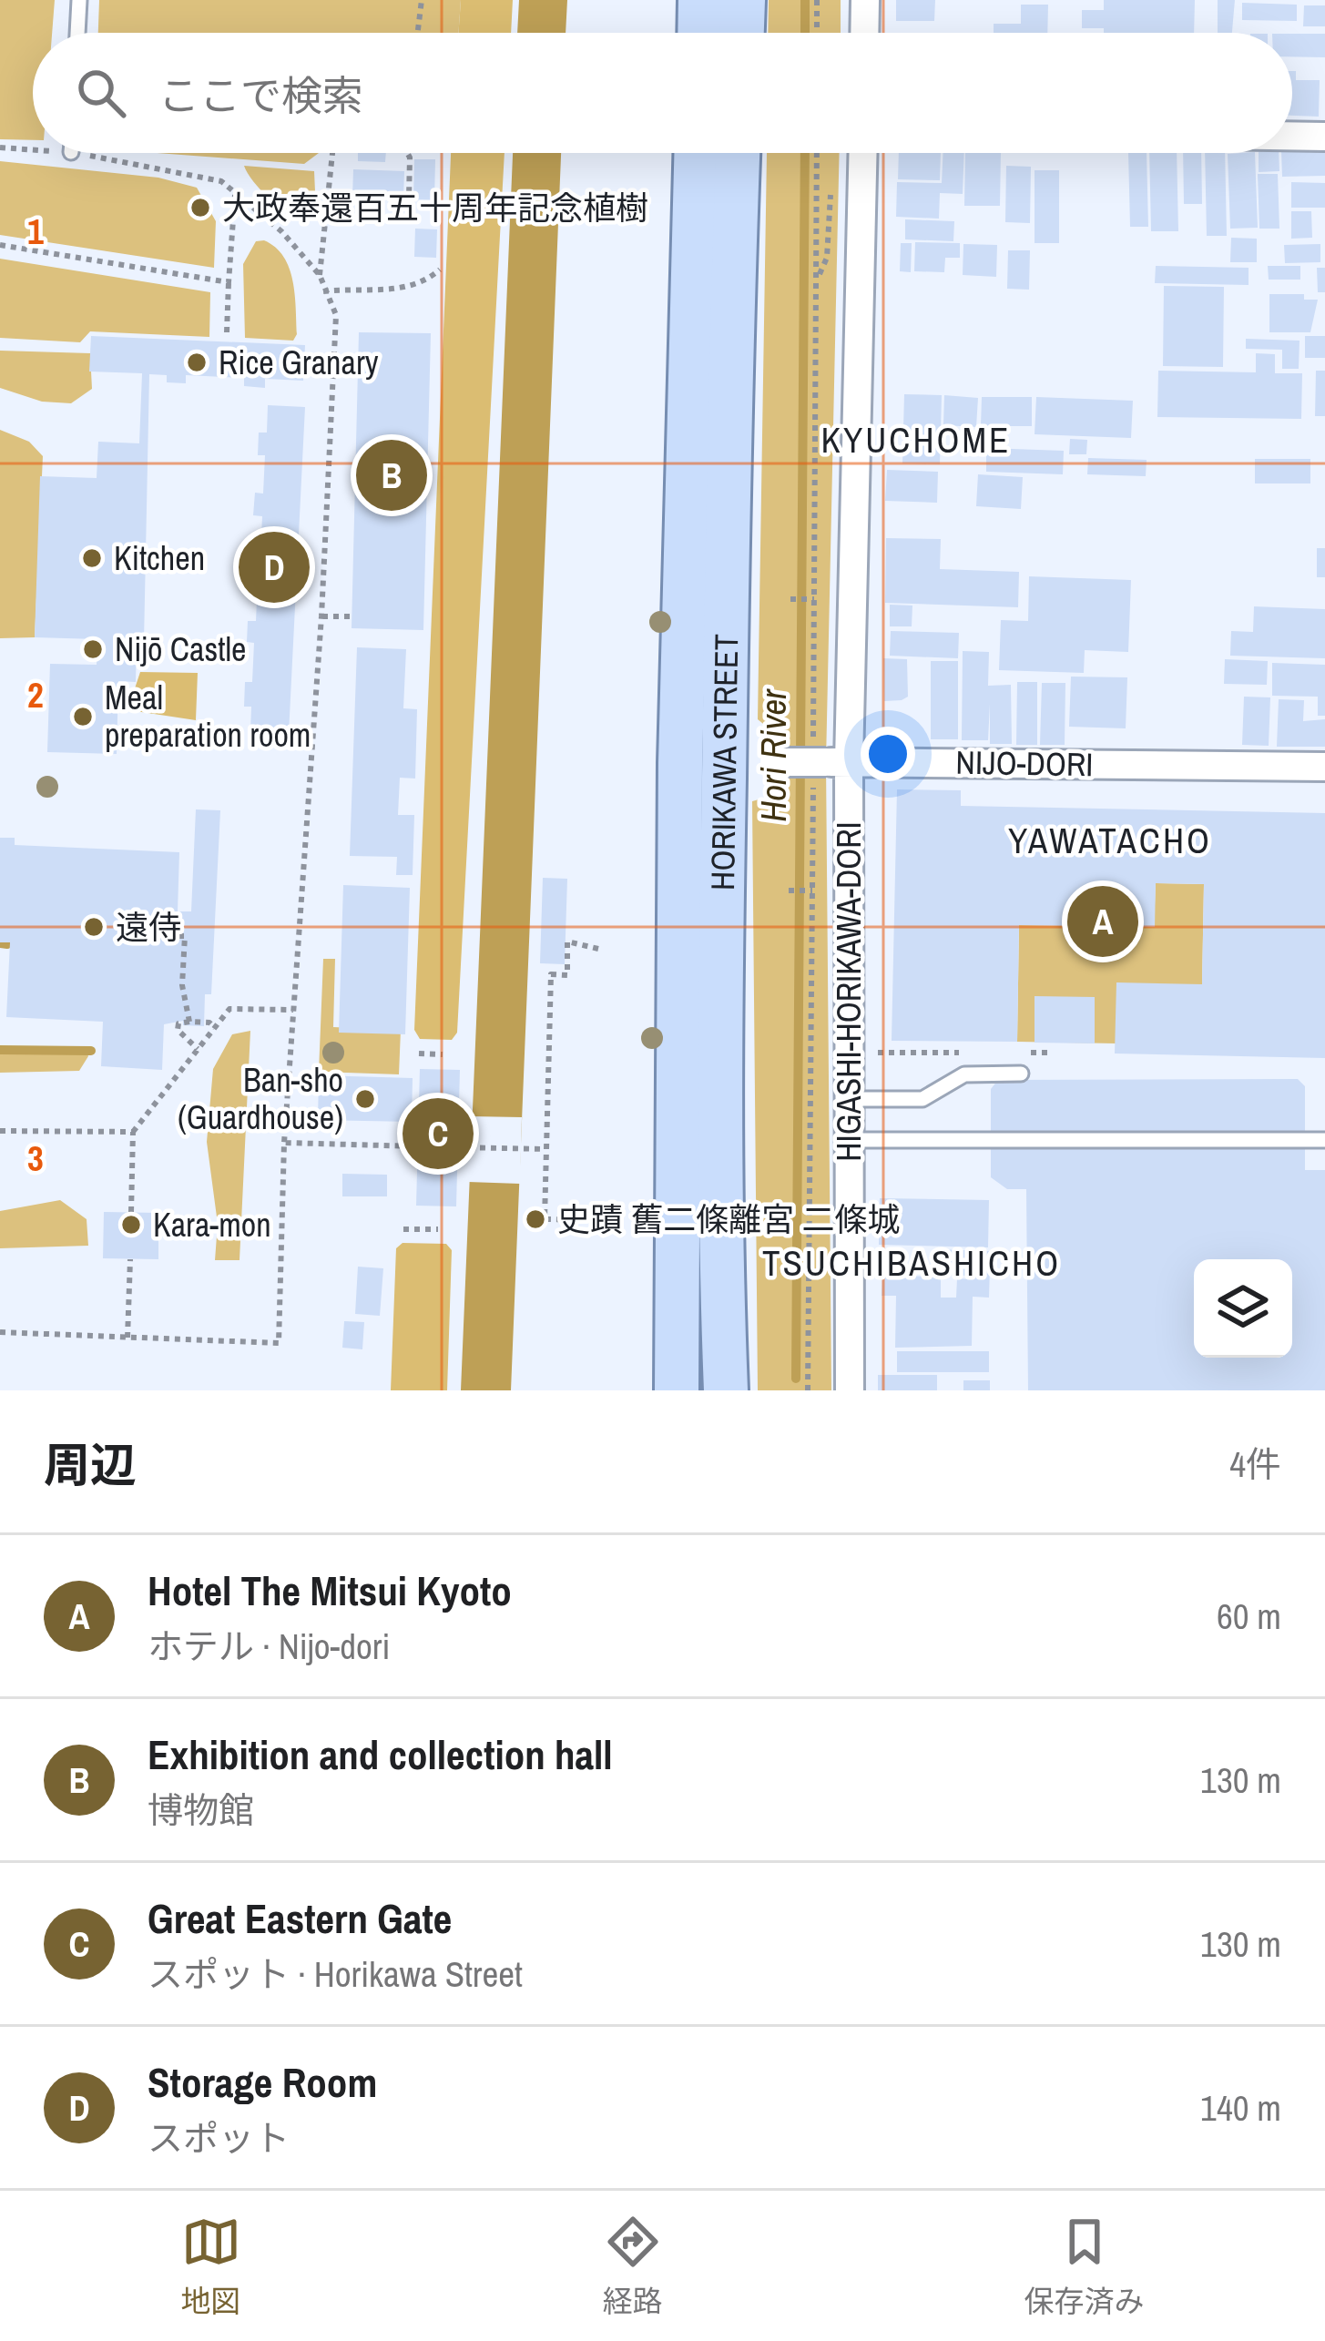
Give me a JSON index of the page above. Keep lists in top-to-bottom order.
{
  "streets": {
    "main road": ["HORIKAWA STREET"],
    "street": ["NIJO-DORI", "HIGASHI-HORIKAWA-DORI"]
  },
  "crossings": [
    ["HORIKAWA STREET", "NIJO-DORI"],
    ["NIJO-DORI", "HIGASHI-HORIKAWA-DORI"]
  ],
  "districts": ["KYUCHOME", "YAWATACHO", "TSUCHIBASHICHO"],
  "water": ["Hori River"],
  "places": [
    "大政奉還百五十周年記念植樹",
    "Rice Granary",
    "Kitchen",
    "Nijō Castle",
    "Meal preparation room",
    "遠侍",
    "Ban-sho (Guardhouse)",
    "史蹟 舊二條離宮 二條城",
    "Kara-mon"
  ],
  "page": {
    "search": "ここで検索",
    "pins": [
      "B",
      "D",
      "A",
      "C"
    ],
    "heading": ["周辺", "4件"],
    "list": [
      {
        "mark": "A",
        "name": "Hotel The Mitsui Kyoto",
        "note": "ホテル · Nijo-dori",
        "value": "60 m"
      },
      {
        "mark": "B",
        "name": "Exhibition and collection hall",
        "note": "博物館",
        "value": "130 m"
      },
      {
        "mark": "C",
        "name": "Great Eastern Gate",
        "note": "スポット · Horikawa Street",
        "value": "130 m"
      },
      {
        "mark": "D",
        "name": "Storage Room",
        "note": "スポット",
        "value": "140 m"
      }
    ],
    "nav": ["地図", "経路", "保存済み"]
  },
  "grid": {
    "rows": ["1", "2", "3"]
  }
}
